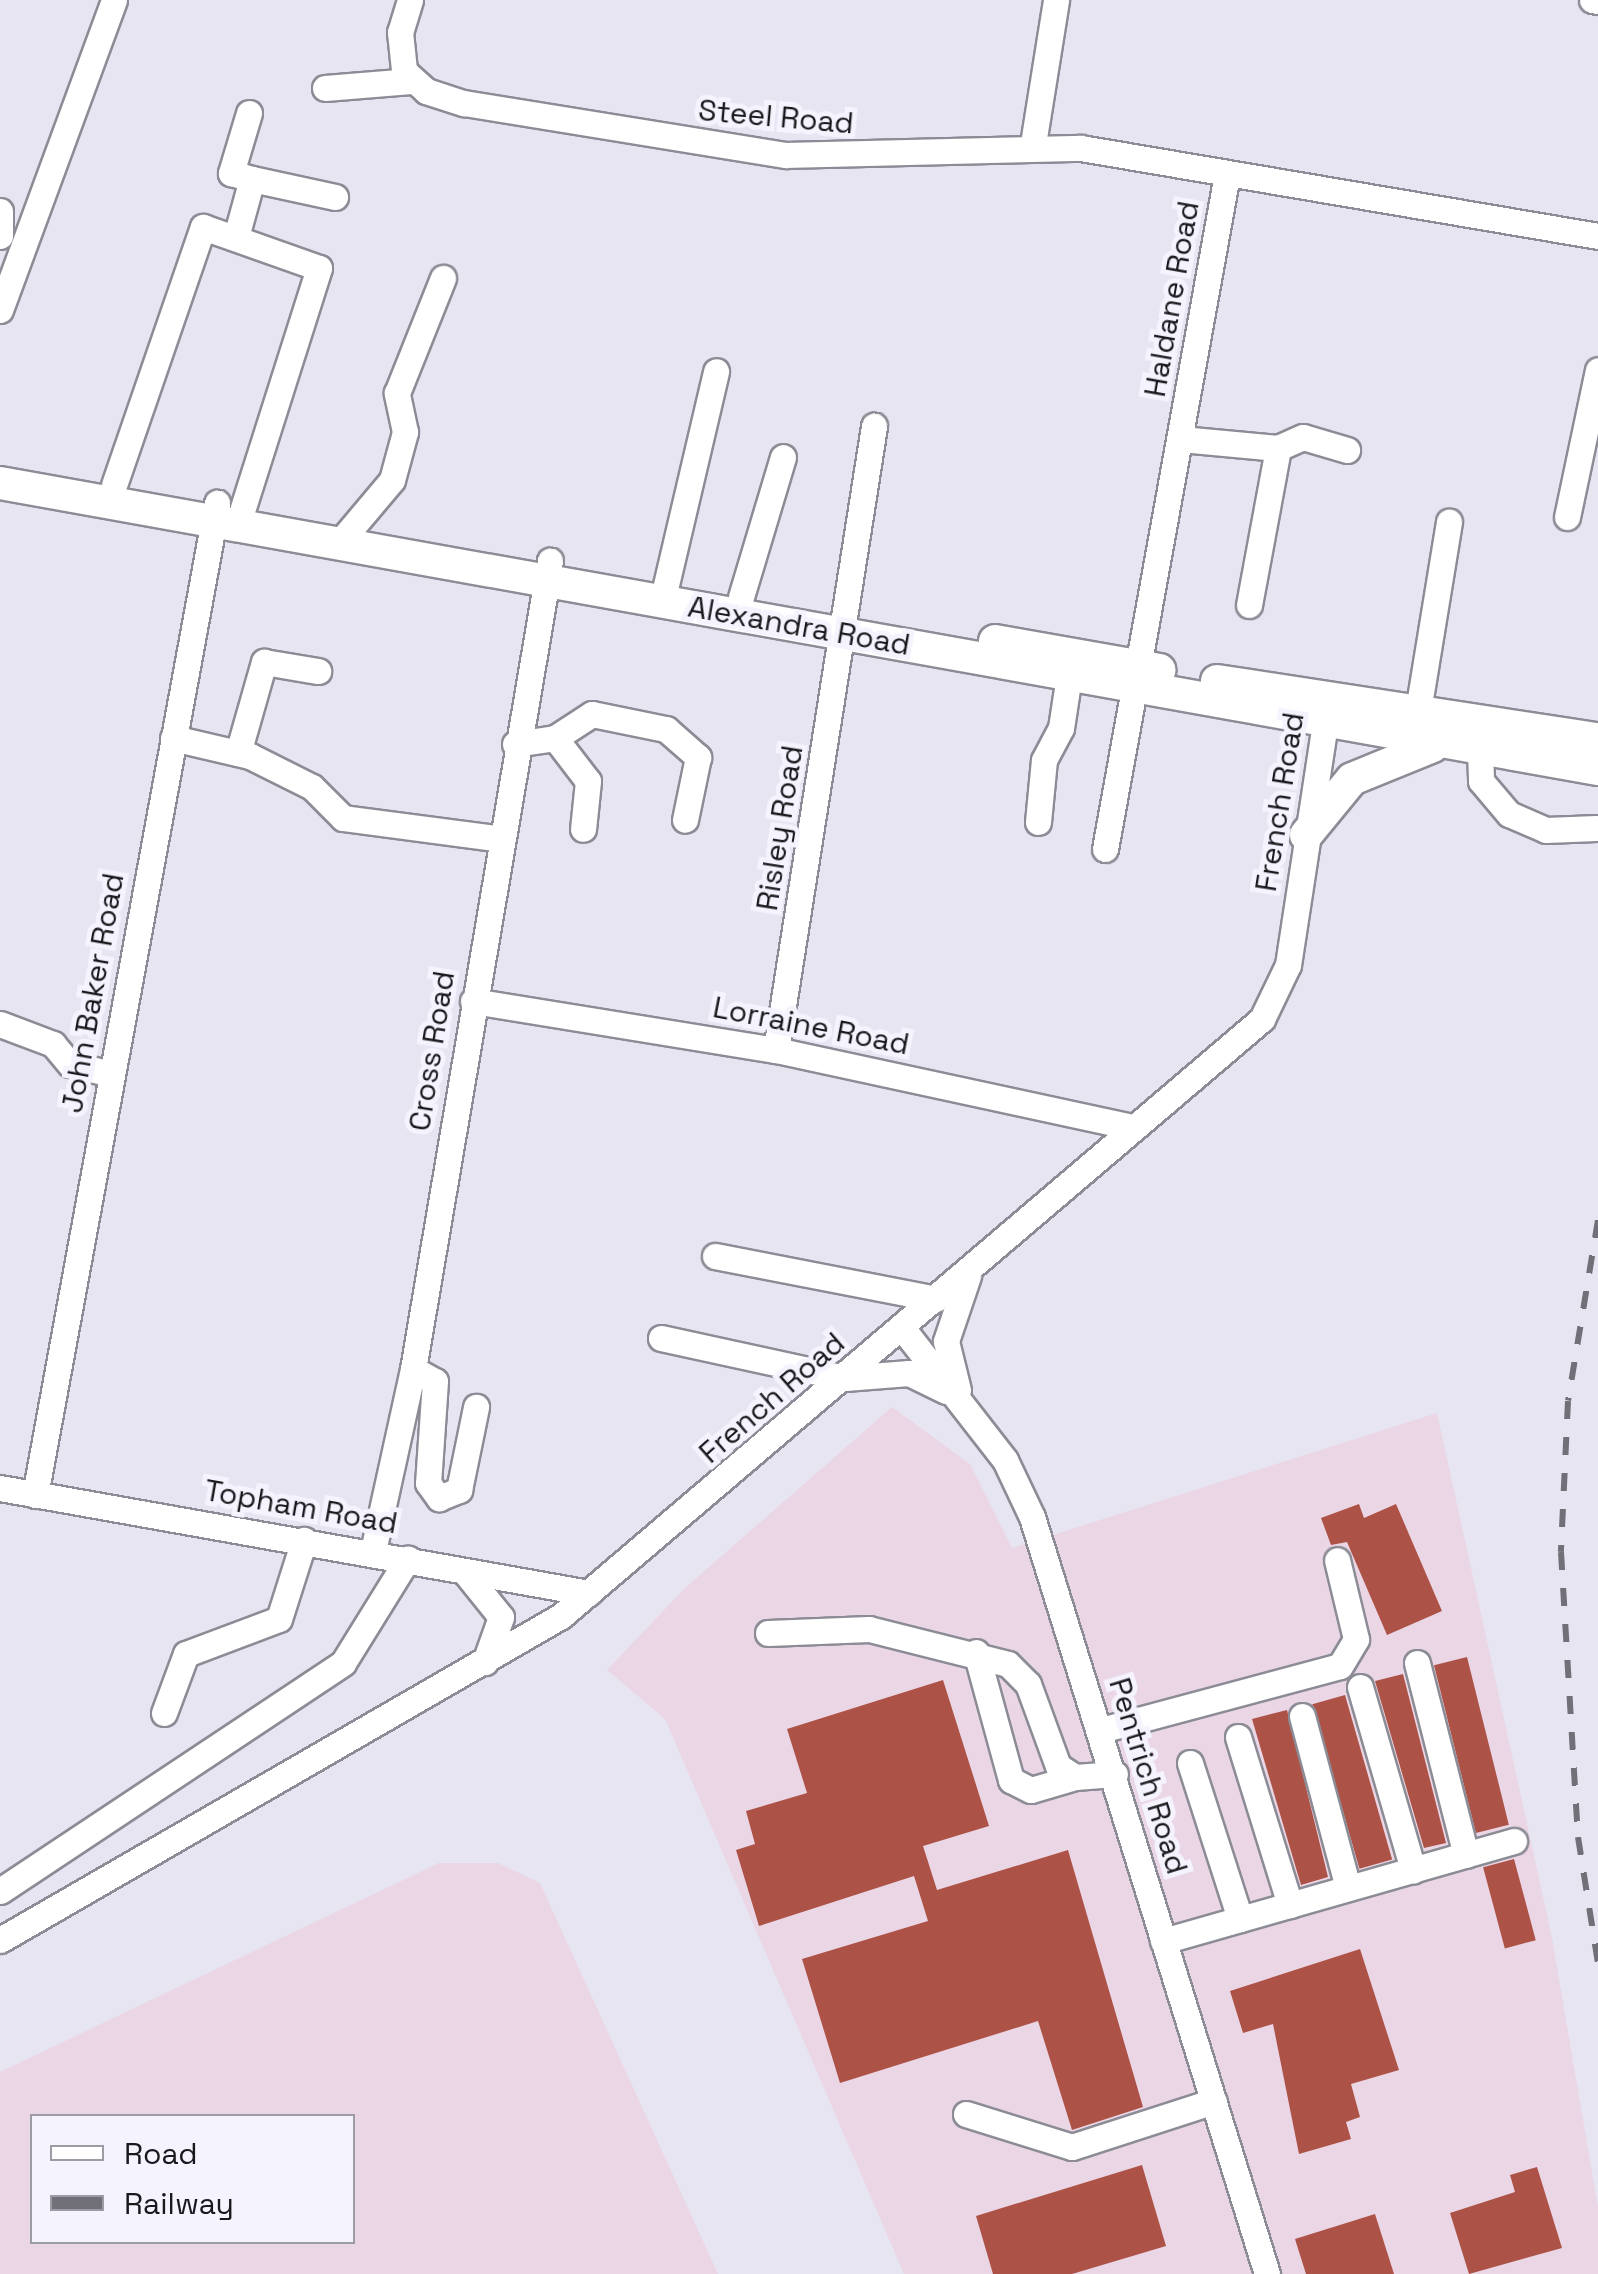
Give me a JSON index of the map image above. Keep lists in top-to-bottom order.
{
  "streets": {
    "main road": ["Alexandra Road"],
    "street": [
      "Steel Road",
      "Haldane Road",
      "French Road",
      "Risley Road",
      "John Baker Road",
      "Lorraine Road",
      "Cross Road",
      "Topham Road",
      "Pentrich Road"
    ]
  },
  "crossings": [
    ["Steel Road", "Haldane Road"],
    ["Haldane Road", "Alexandra Road"],
    ["Alexandra Road", "French Road"],
    ["Alexandra Road", "Risley Road"],
    ["Alexandra Road", "John Baker Road"],
    ["Alexandra Road", "Cross Road"],
    ["French Road", "Lorraine Road"],
    ["French Road", "Topham Road"],
    ["French Road", "Pentrich Road"],
    ["Risley Road", "Lorraine Road"],
    ["John Baker Road", "Topham Road"],
    ["Lorraine Road", "Cross Road"],
    ["Cross Road", "Topham Road"]
  ],
  "legend": ["Road", "Railway"]
}
